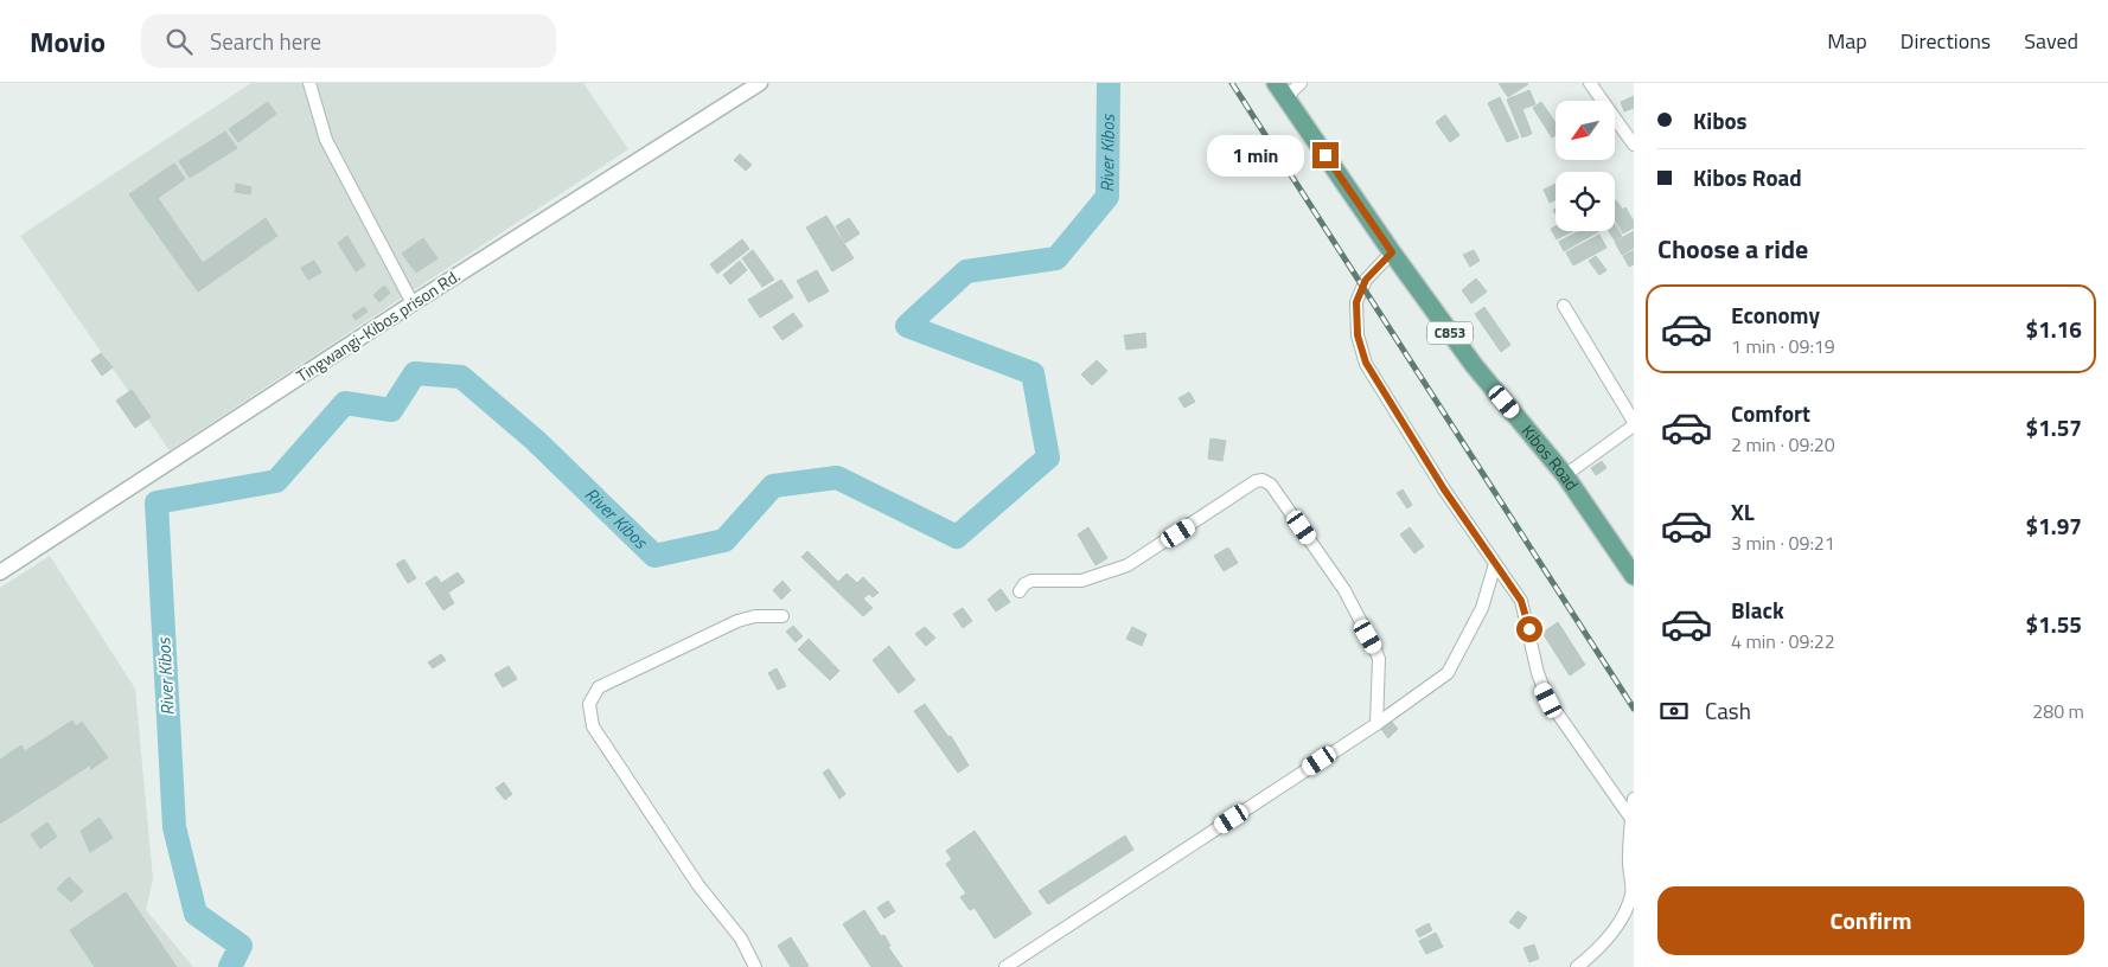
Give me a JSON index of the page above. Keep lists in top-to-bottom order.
{
  "streets": {
    "main road": ["C853", "Kibos Road"],
    "street": ["Tingwangi-Kibos prison Rd."]
  },
  "water": ["River Kibos"],
  "north": "bottom left",
  "page": {
    "header": "Movio",
    "search": "Search here",
    "nav": ["Map", "Directions", "Saved"],
    "banner": ["Kibos", "Kibos Road"],
    "bubble": "1 min",
    "heading": "Choose a ride",
    "list": [
      {
        "name": "Economy",
        "note": "1 min · 09:19",
        "value": "$1.16"
      },
      {
        "name": "Comfort",
        "note": "2 min · 09:20",
        "value": "$1.57"
      },
      {
        "name": "XL",
        "note": "3 min · 09:21",
        "value": "$1.97"
      },
      {
        "name": "Black",
        "note": "4 min · 09:22",
        "value": "$1.55"
      }
    ],
    "pay": ["Cash", "280 m"],
    "buttons": "Confirm"
  }
}
